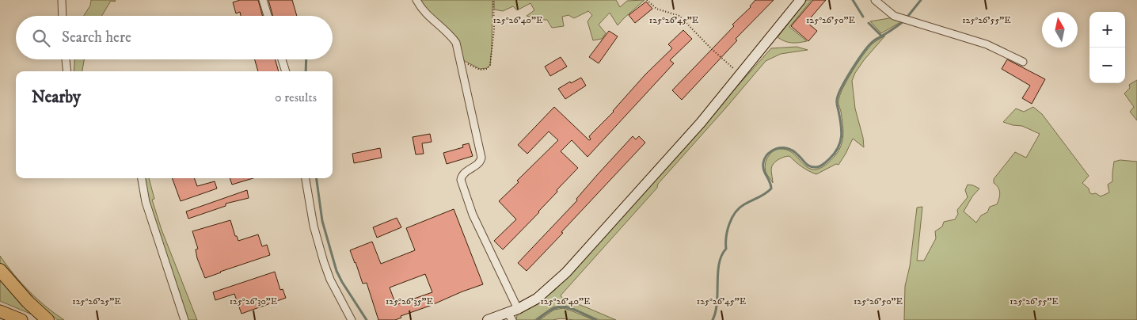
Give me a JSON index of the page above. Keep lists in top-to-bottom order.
{
  "north": "top",
  "page": {
    "map_buttons": ["+", "−"],
    "search": "Search here",
    "heading": ["Nearby", "0 results"]
  },
  "coordinates": [
    "125°26'40\"E",
    "125°26'45\"E",
    "125°26'50\"E",
    "125°26'55\"E",
    "125°26'25\"E",
    "125°26'30\"E",
    "125°26'35\"E"
  ]
}
